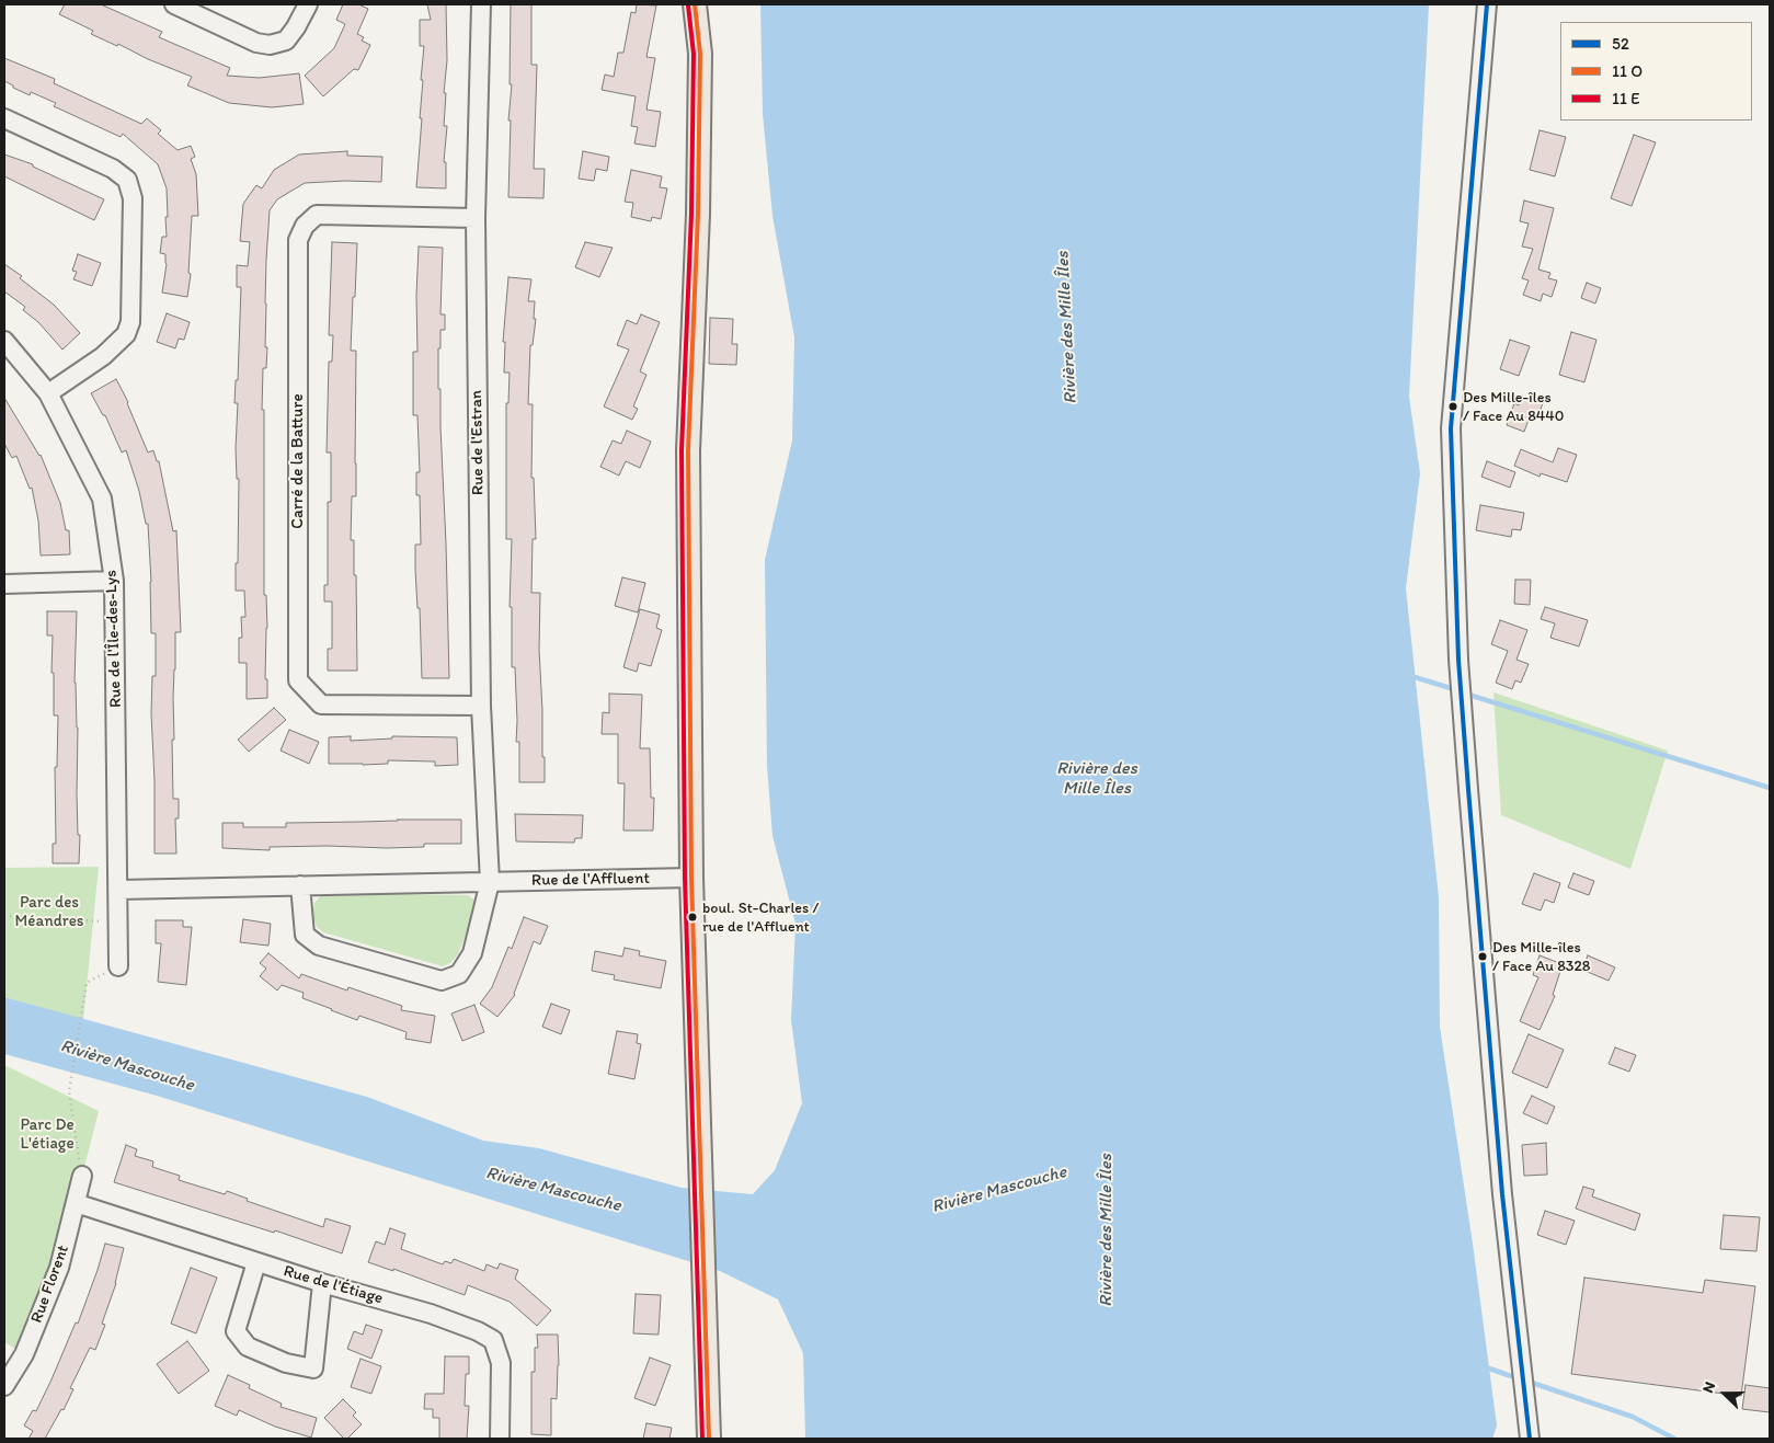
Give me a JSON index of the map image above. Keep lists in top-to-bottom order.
{
  "streets": {
    "street": [
      "Rue de l'Estran",
      "Carré de la Batture",
      "Rue de l'Île-des-Lys",
      "Rue de l'Affluent",
      "Rue Florent",
      "Rue de l'Étiage"
    ]
  },
  "crossings": [
    ["Rue de l'Estran", "Carré de la Batture"],
    ["Rue de l'Estran", "Rue de l'Affluent"],
    ["Rue de l'Île-des-Lys", "Rue de l'Affluent"],
    ["Rue Florent", "Rue de l'Étiage"]
  ],
  "water": ["Rivière des Mille Îles", "Rivière Mascouche"],
  "parks": ["Parc des Méandres", "Parc De L'étiage"],
  "places": ["Des Mille-îles / Face Au 8440", "boul. St-Charles / rue de l'Affluent", "Des Mille-îles / Face Au 8328"],
  "lines": ["transit line 52"],
  "legend": ["52", "11 O", "11 E"],
  "north": "left"
}
